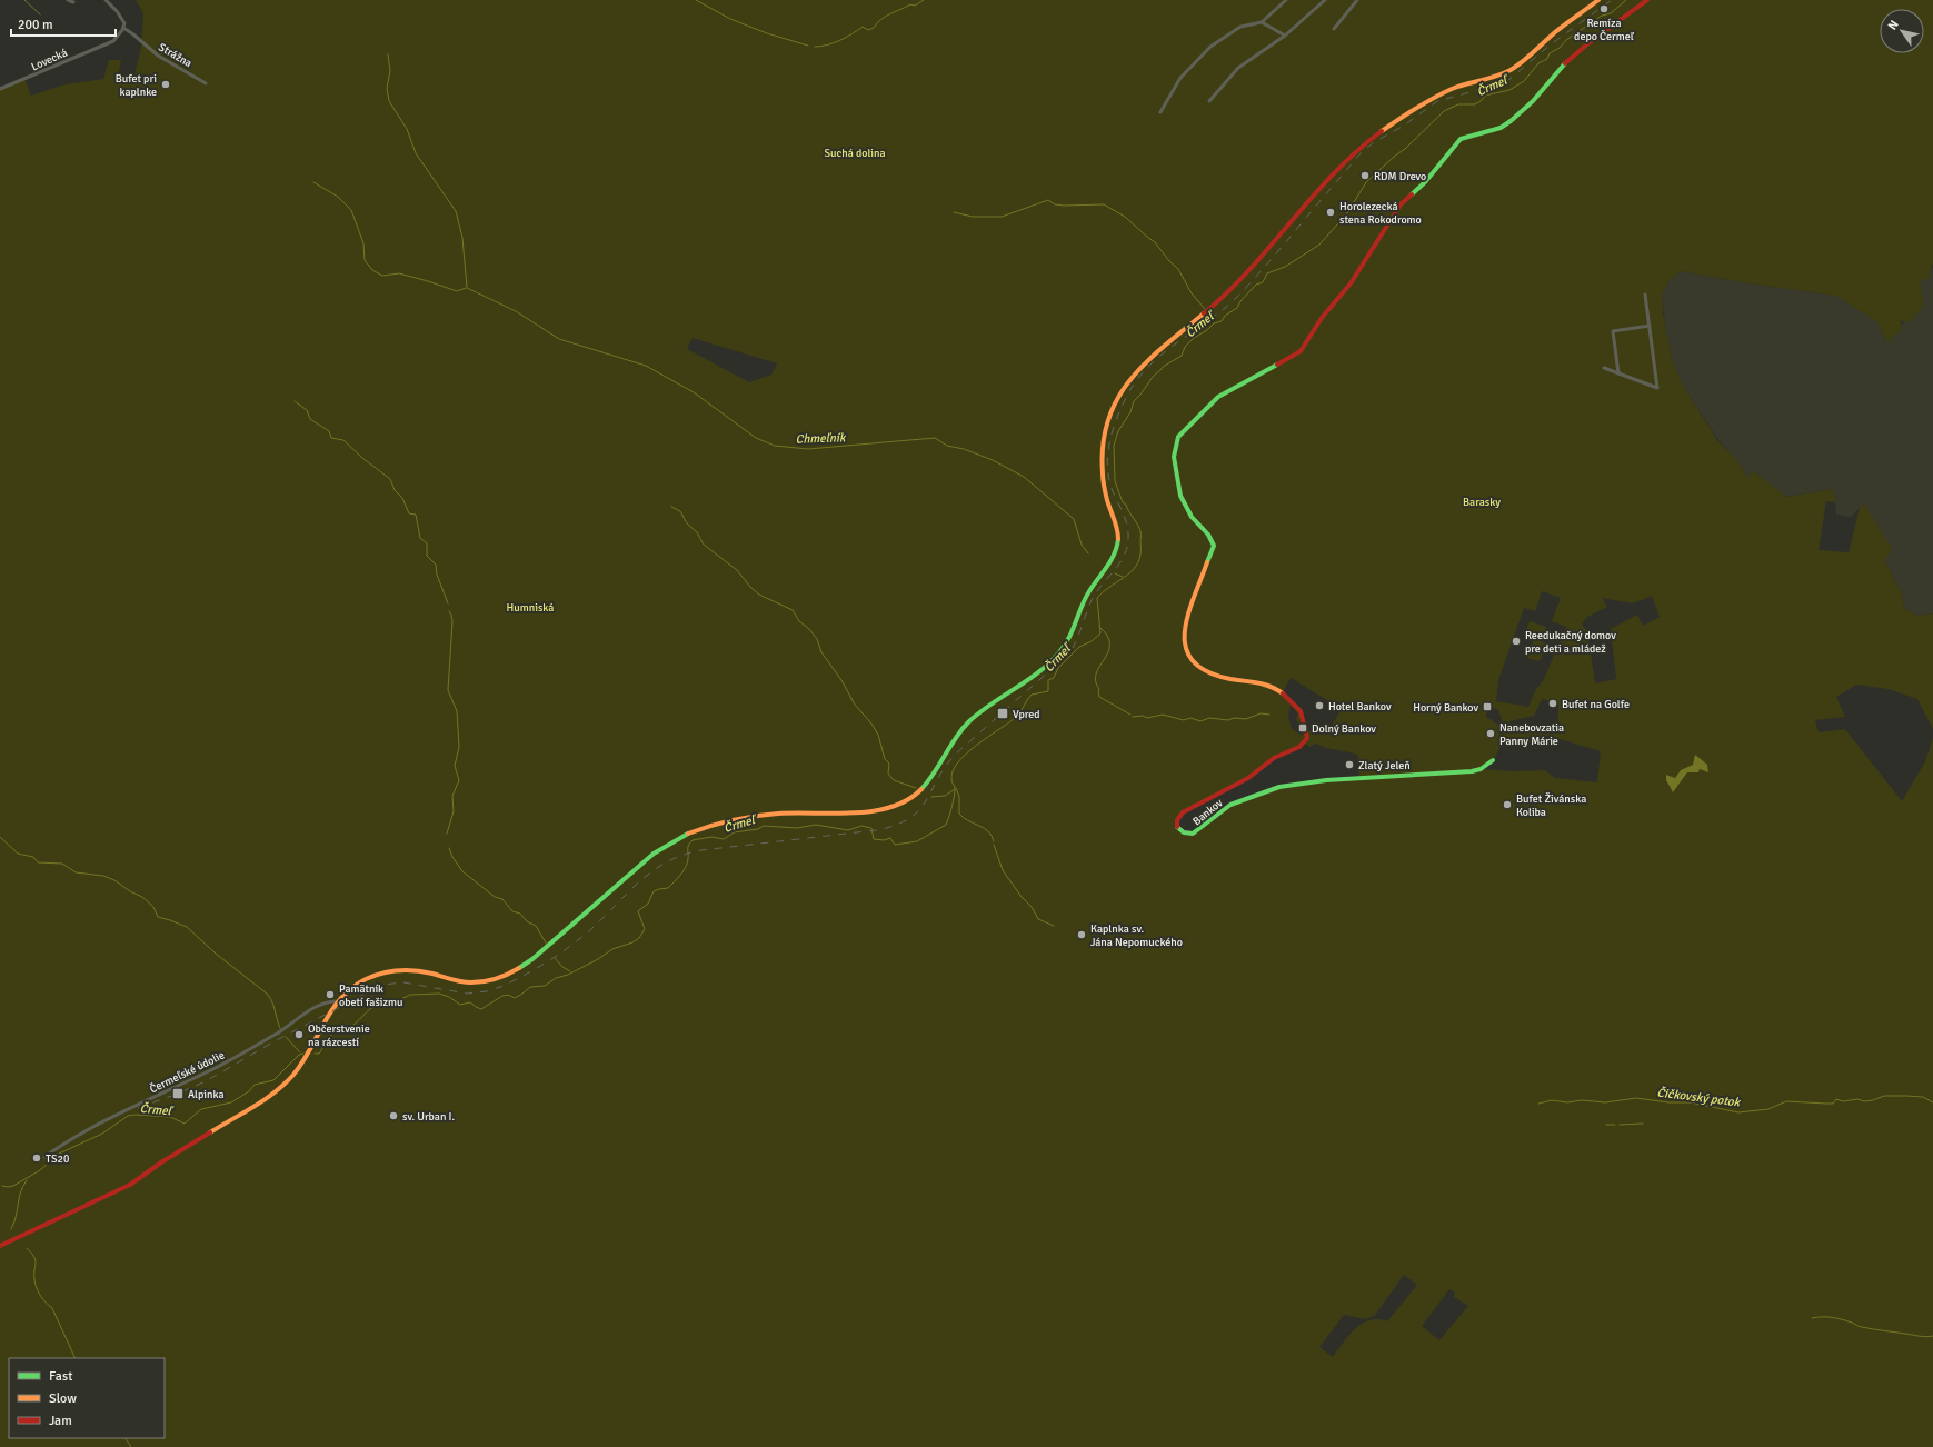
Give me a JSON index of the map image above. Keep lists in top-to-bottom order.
{
  "streets": {
    "main road": ["Bankov"],
    "street": ["Strážna", "Lovecká", "Čermeľské údolie"]
  },
  "crossings": [
    ["Strážna", "Lovecká"]
  ],
  "water": ["Črmeľ", "Chmeľník", "Čičkovský potok"],
  "parks": ["Suchá dolina", "Barasky", "Humniská"],
  "places": {
    "other": [
      "Remíza depo Čermeľ",
      "Bufet pri kaplnke",
      "RDM Drevo",
      "Horolezecká stena Rokodromo",
      "Reedukačný domov pre deti a mládež",
      "Bufet na Golfe",
      "Hotel Bankov",
      "Nanebovzatia Panny Márie",
      "Zlatý Jeleň",
      "Bufet Živánska Koliba",
      "Kaplnka sv. Jána Nepomuckého",
      "Pamätník obetí fašizmu",
      "Občerstvenie na rázcestí",
      "sv. Urban I.",
      "TS20"
    ],
    "transit": [
      "Horný Bankov",
      "Vpred",
      "Dolný Bankov",
      "Alpinka"
    ]
  },
  "legend": ["Fast", "Slow", "Jam"],
  "scale_bar": "200 m",
  "north": "top left"
}
